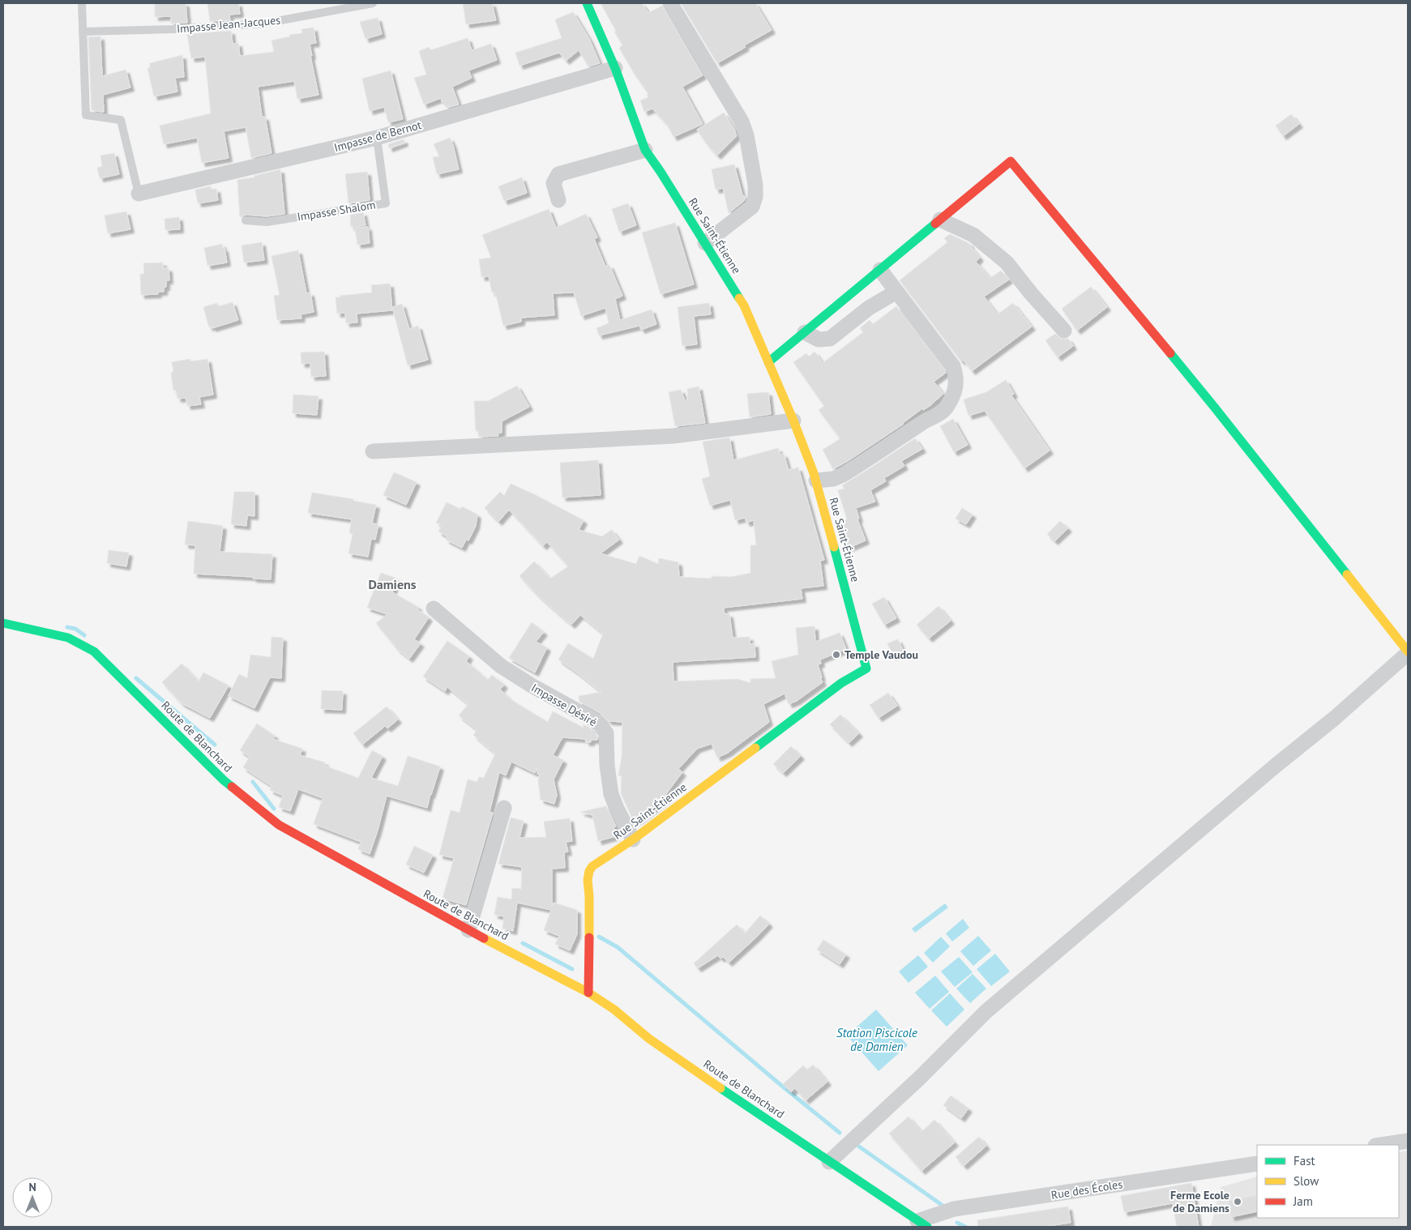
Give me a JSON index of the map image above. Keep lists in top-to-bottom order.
{
  "streets": {
    "street": [
      "Impasse de Bernot",
      "Rue Saint-Étienne",
      "Impasse Désiré",
      "Route de Blanchard",
      "Rue des Écoles"
    ],
    "lane": ["Impasse Jean-Jacques", "Impasse Shalom"]
  },
  "crossings": [
    ["Impasse de Bernot", "Impasse Shalom"],
    ["Impasse de Bernot", "Rue Saint-Étienne"],
    ["Rue Saint-Étienne", "Impasse Désiré"],
    ["Rue Saint-Étienne", "Route de Blanchard"],
    ["Route de Blanchard", "Rue des Écoles"]
  ],
  "districts": ["Damiens"],
  "water": ["Station Piscicole de Damien"],
  "places": ["Temple Vaudou", "Ferme Ecole de Damiens"],
  "legend": ["Fast", "Slow", "Jam"],
  "north": "top"
}
